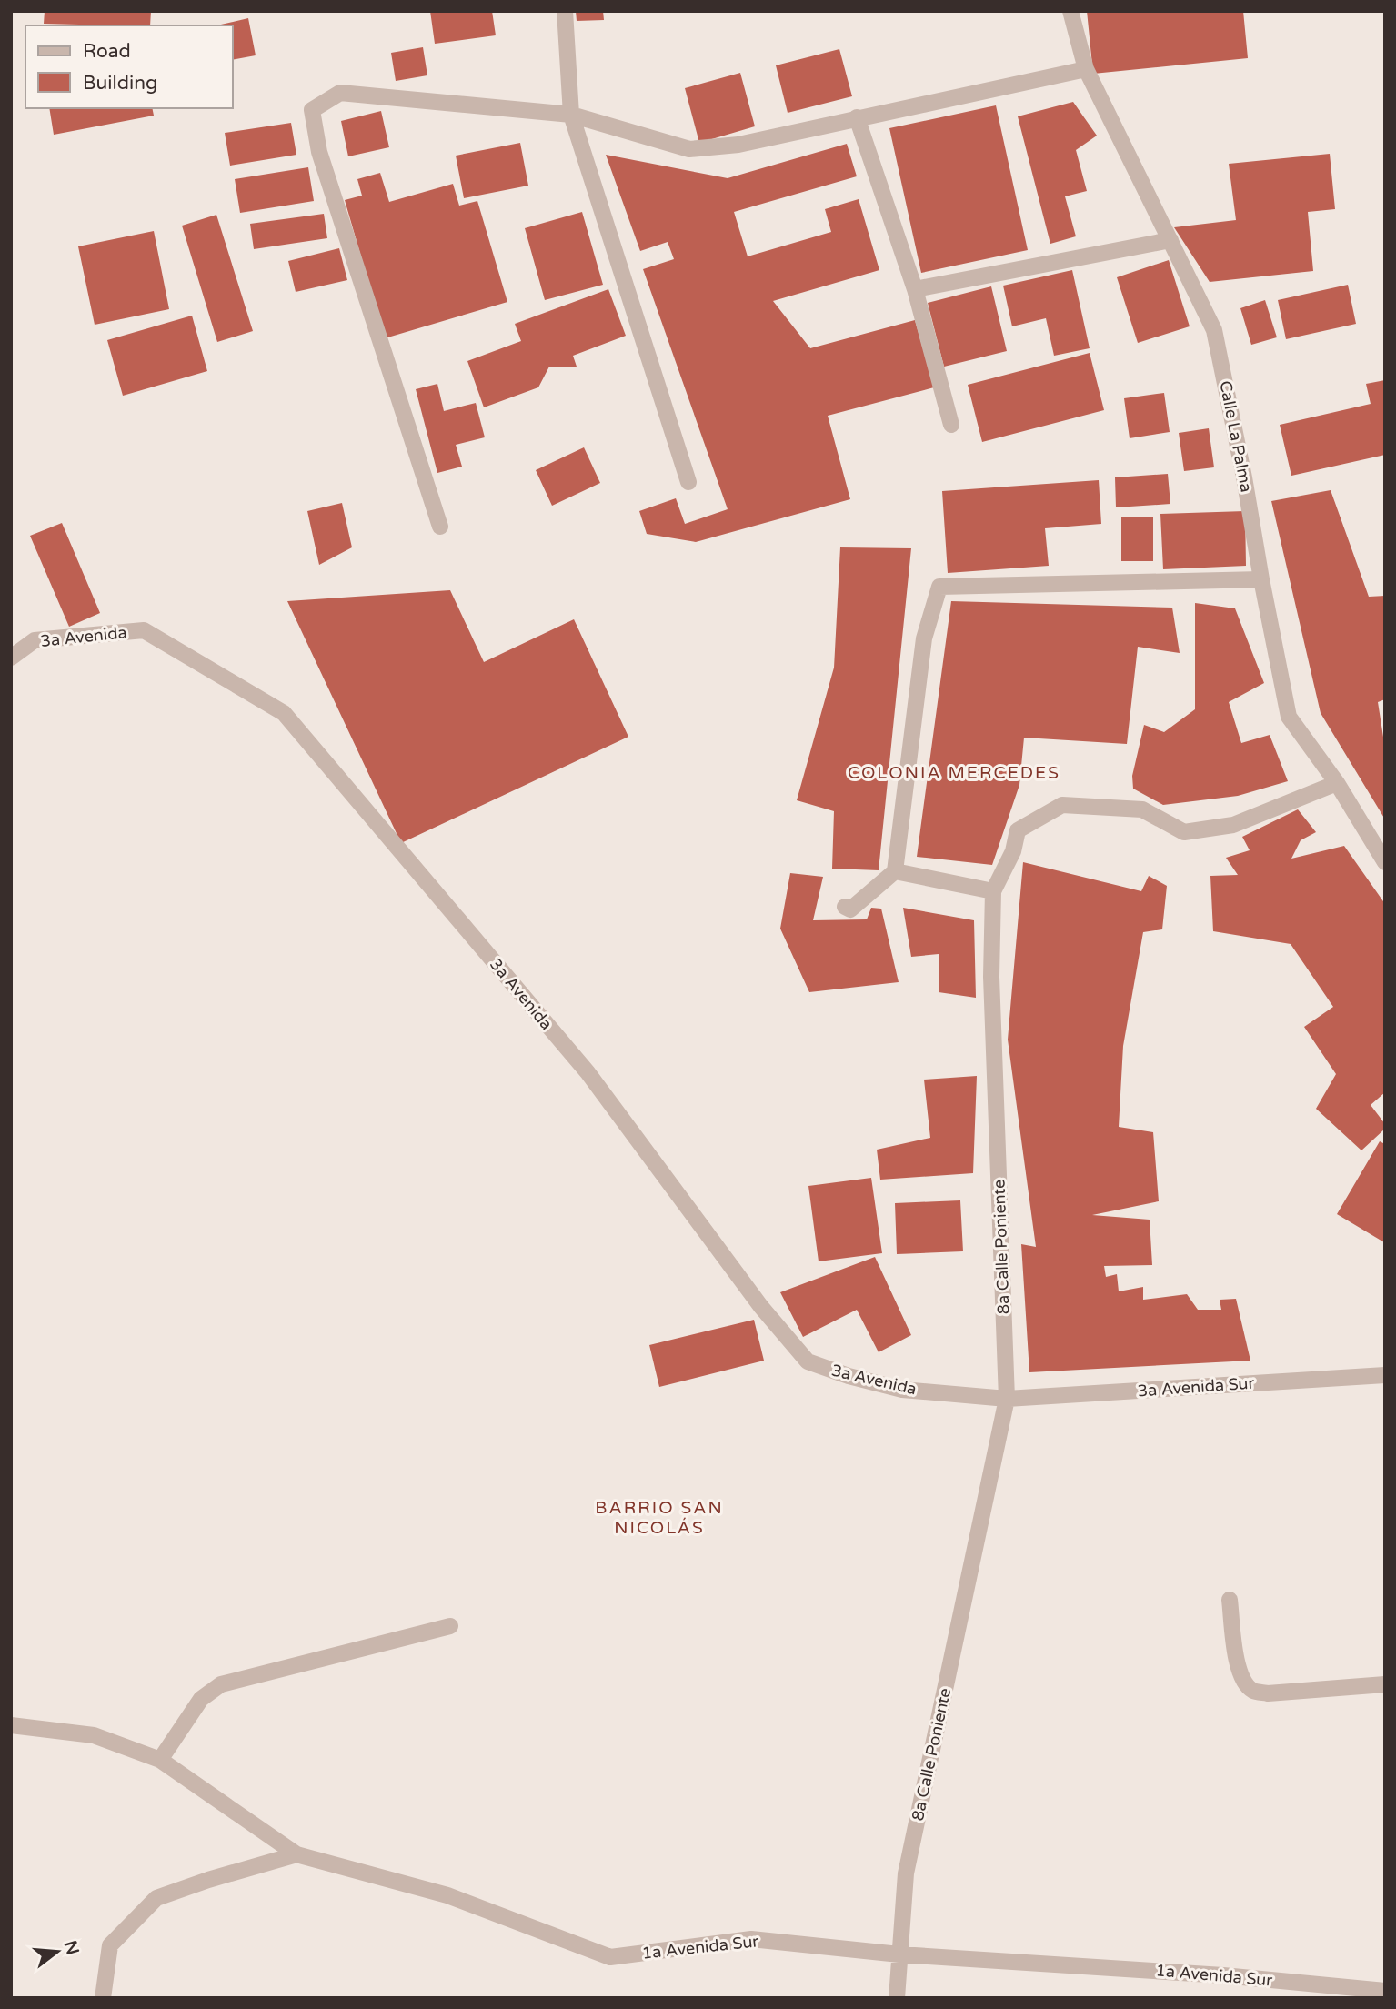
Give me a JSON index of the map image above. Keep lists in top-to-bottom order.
{
  "streets": {
    "street": [
      "Calle La Palma",
      "3a Avenida",
      "8a Calle Poniente",
      "3a Avenida Sur",
      "1a Avenida Sur"
    ]
  },
  "crossings": [
    ["Calle La Palma", "8a Calle Poniente"],
    ["3a Avenida", "8a Calle Poniente"],
    ["3a Avenida", "3a Avenida Sur"],
    ["8a Calle Poniente", "3a Avenida Sur"],
    ["8a Calle Poniente", "1a Avenida Sur"]
  ],
  "districts": ["COLONIA MERCEDES", "BARRIO SAN NICOLÁS"],
  "legend": ["Road", "Building"],
  "north": "right"
}
